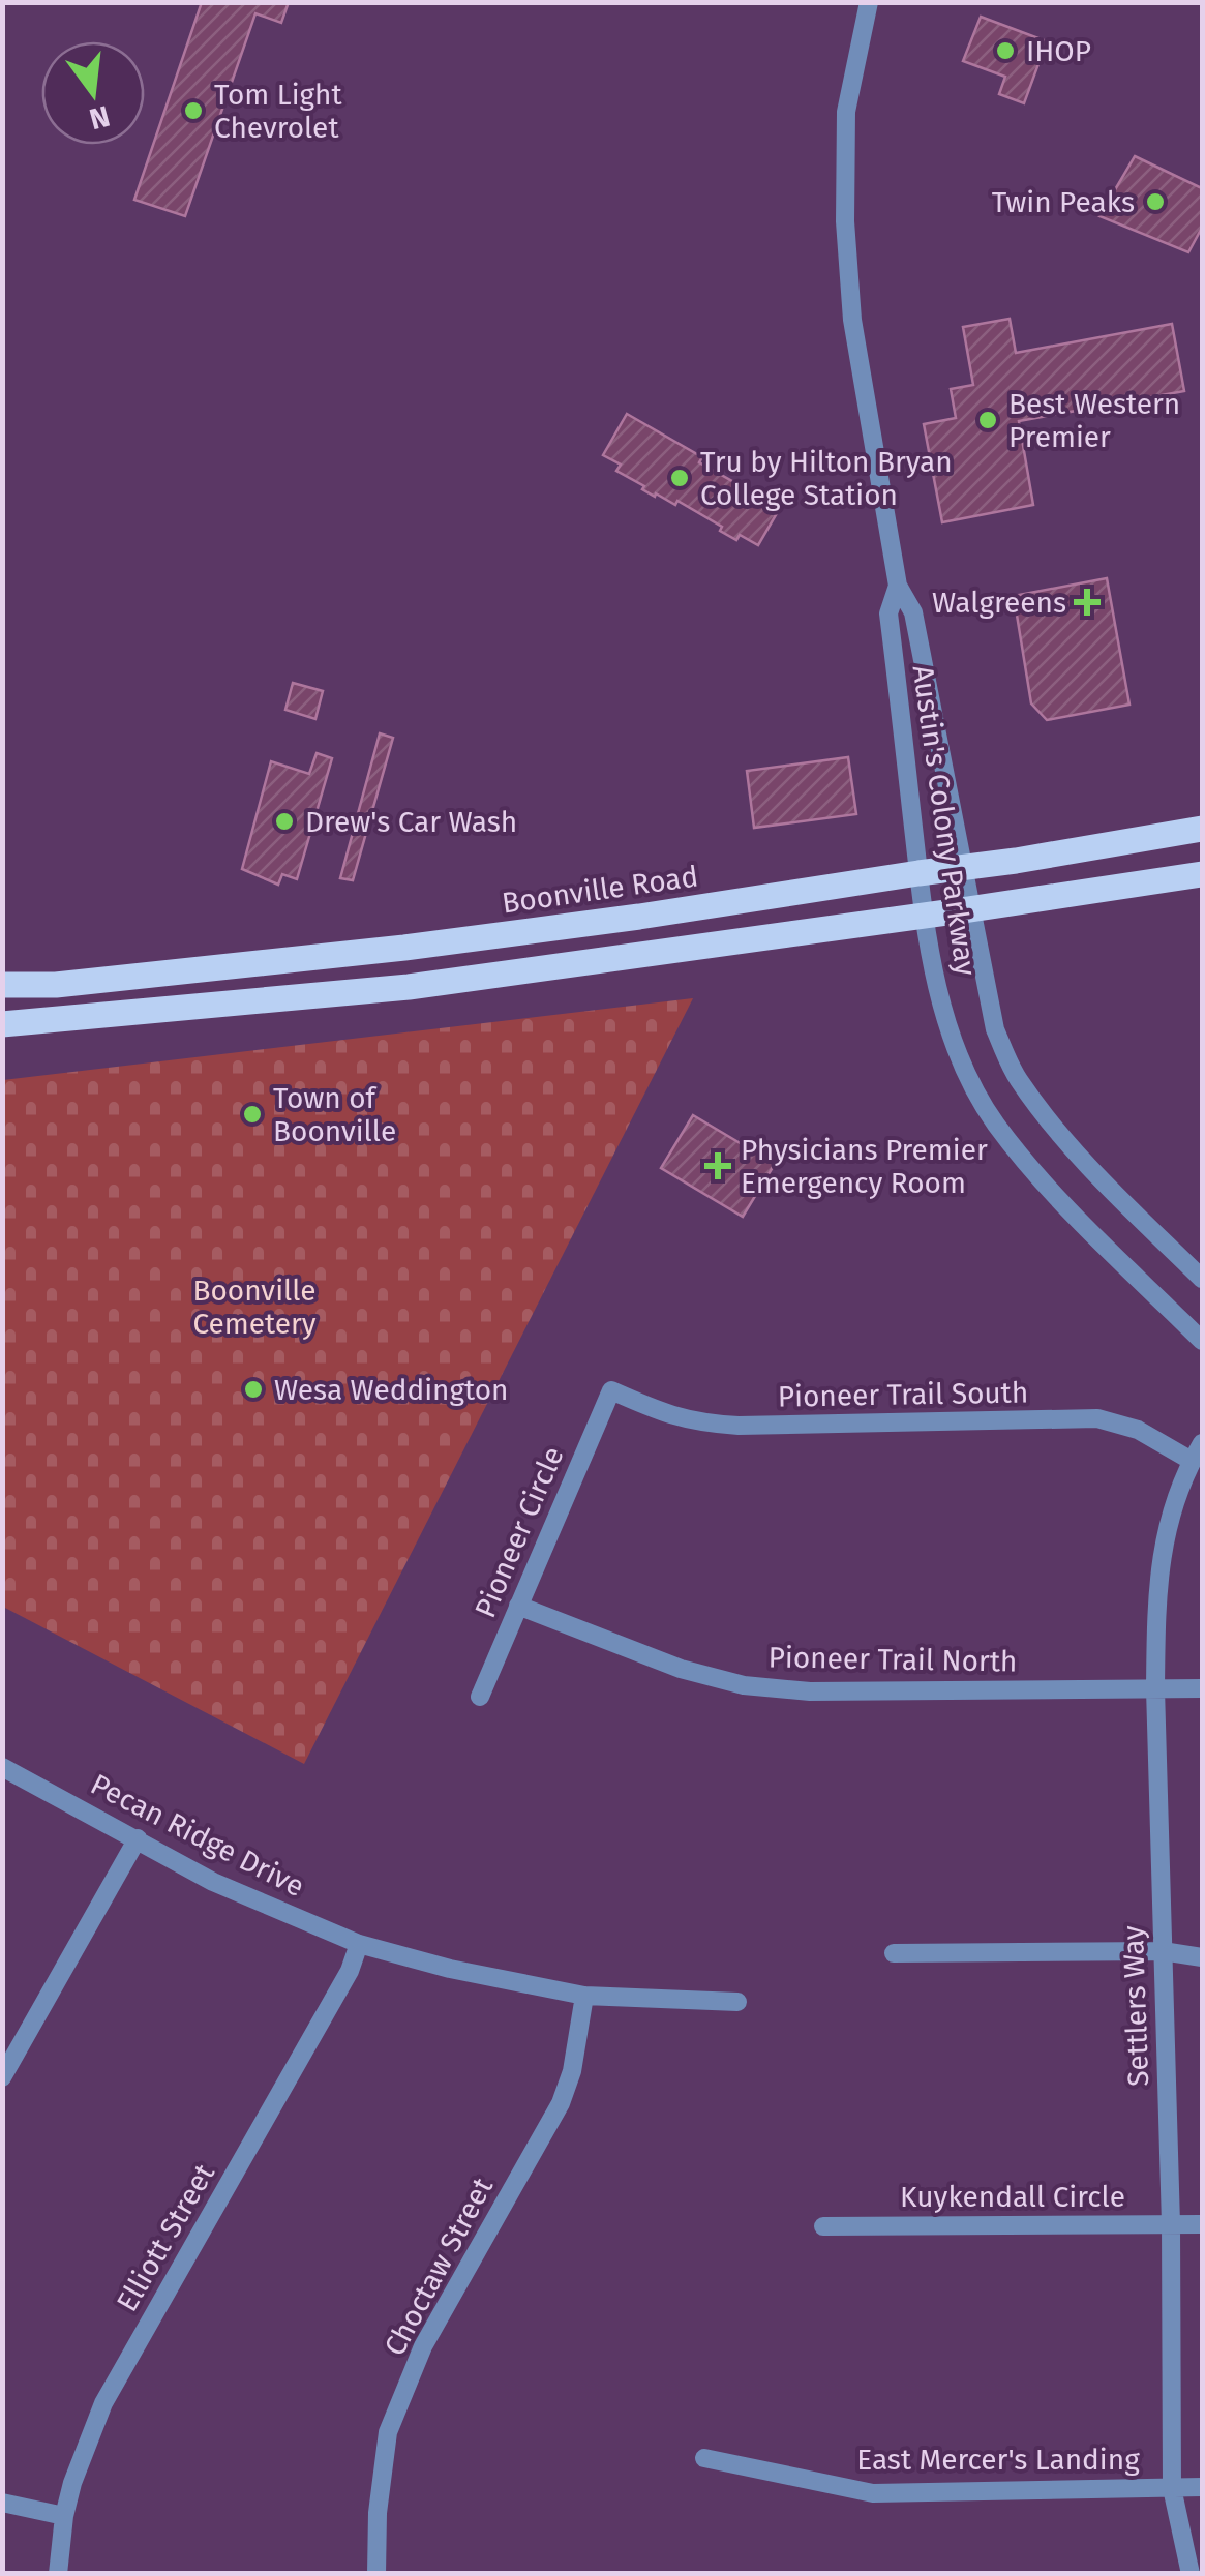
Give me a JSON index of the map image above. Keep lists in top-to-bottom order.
{
  "streets": {
    "main road": ["Boonville Road"],
    "street": [
      "Austin's Colony Parkway",
      "Pioneer Trail South",
      "Pioneer Circle",
      "Pioneer Trail North",
      "Pecan Ridge Drive",
      "Settlers Way",
      "Kuykendall Circle",
      "Elliott Street",
      "Choctaw Street",
      "East Mercer's Landing"
    ]
  },
  "crossings": [
    ["Austin's Colony Parkway", "Boonville Road"],
    ["Pioneer Trail South", "Pioneer Circle"],
    ["Pioneer Trail South", "Settlers Way"],
    ["Pioneer Circle", "Pioneer Trail North"],
    ["Pioneer Trail North", "Settlers Way"],
    ["Pecan Ridge Drive", "Elliott Street"],
    ["Pecan Ridge Drive", "Choctaw Street"],
    ["Settlers Way", "Kuykendall Circle"],
    ["Settlers Way", "East Mercer's Landing"]
  ],
  "parks": ["Boonville Cemetery"],
  "places": {
    "other": [
      "IHOP",
      "Tom Light Chevrolet",
      "Twin Peaks",
      "Best Western Premier",
      "Tru by Hilton Bryan College Station",
      "Drew's Car Wash",
      "Town of Boonville",
      "Wesa Weddington"
    ],
    "health": ["Walgreens", "Physicians Premier Emergency Room"]
  },
  "north": "bottom"
}
